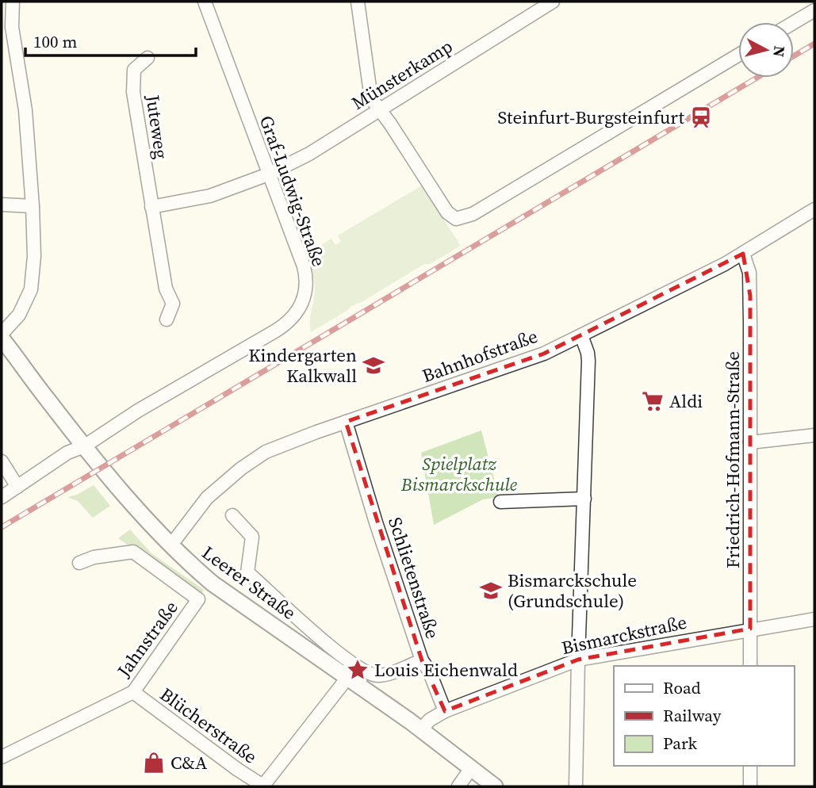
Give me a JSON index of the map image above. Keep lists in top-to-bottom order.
{
  "streets": {
    "street": [
      "Münsterkamp",
      "Juteweg",
      "Graf-Ludwig-Straße",
      "Bahnhofstraße",
      "Friedrich-Hofmann-Straße",
      "Schlietenstraße",
      "Leerer Straße",
      "Bismarckstraße",
      "Jahnstraße",
      "Blücherstraße"
    ]
  },
  "crossings": [
    ["Münsterkamp", "Graf-Ludwig-Straße"],
    ["Graf-Ludwig-Straße", "Leerer Straße"],
    ["Bahnhofstraße", "Friedrich-Hofmann-Straße"],
    ["Bahnhofstraße", "Schlietenstraße"],
    ["Bahnhofstraße", "Leerer Straße"],
    ["Friedrich-Hofmann-Straße", "Bismarckstraße"],
    ["Schlietenstraße", "Leerer Straße"],
    ["Schlietenstraße", "Bismarckstraße"],
    ["Leerer Straße", "Bismarckstraße"],
    ["Jahnstraße", "Blücherstraße"]
  ],
  "parks": ["Spielplatz Bismarckschule"],
  "places": {
    "station": ["Steinfurt-Burgsteinfurt"],
    "school or university": ["Kindergarten Kalkwall", "Bismarckschule (Grundschule)"],
    "supermarket": ["Aldi"],
    "place": ["Louis Eichenwald"],
    "shop": ["C&A"]
  },
  "legend": ["Road", "Railway", "Park"],
  "scale_bar": "100 m",
  "north": "right"
}
